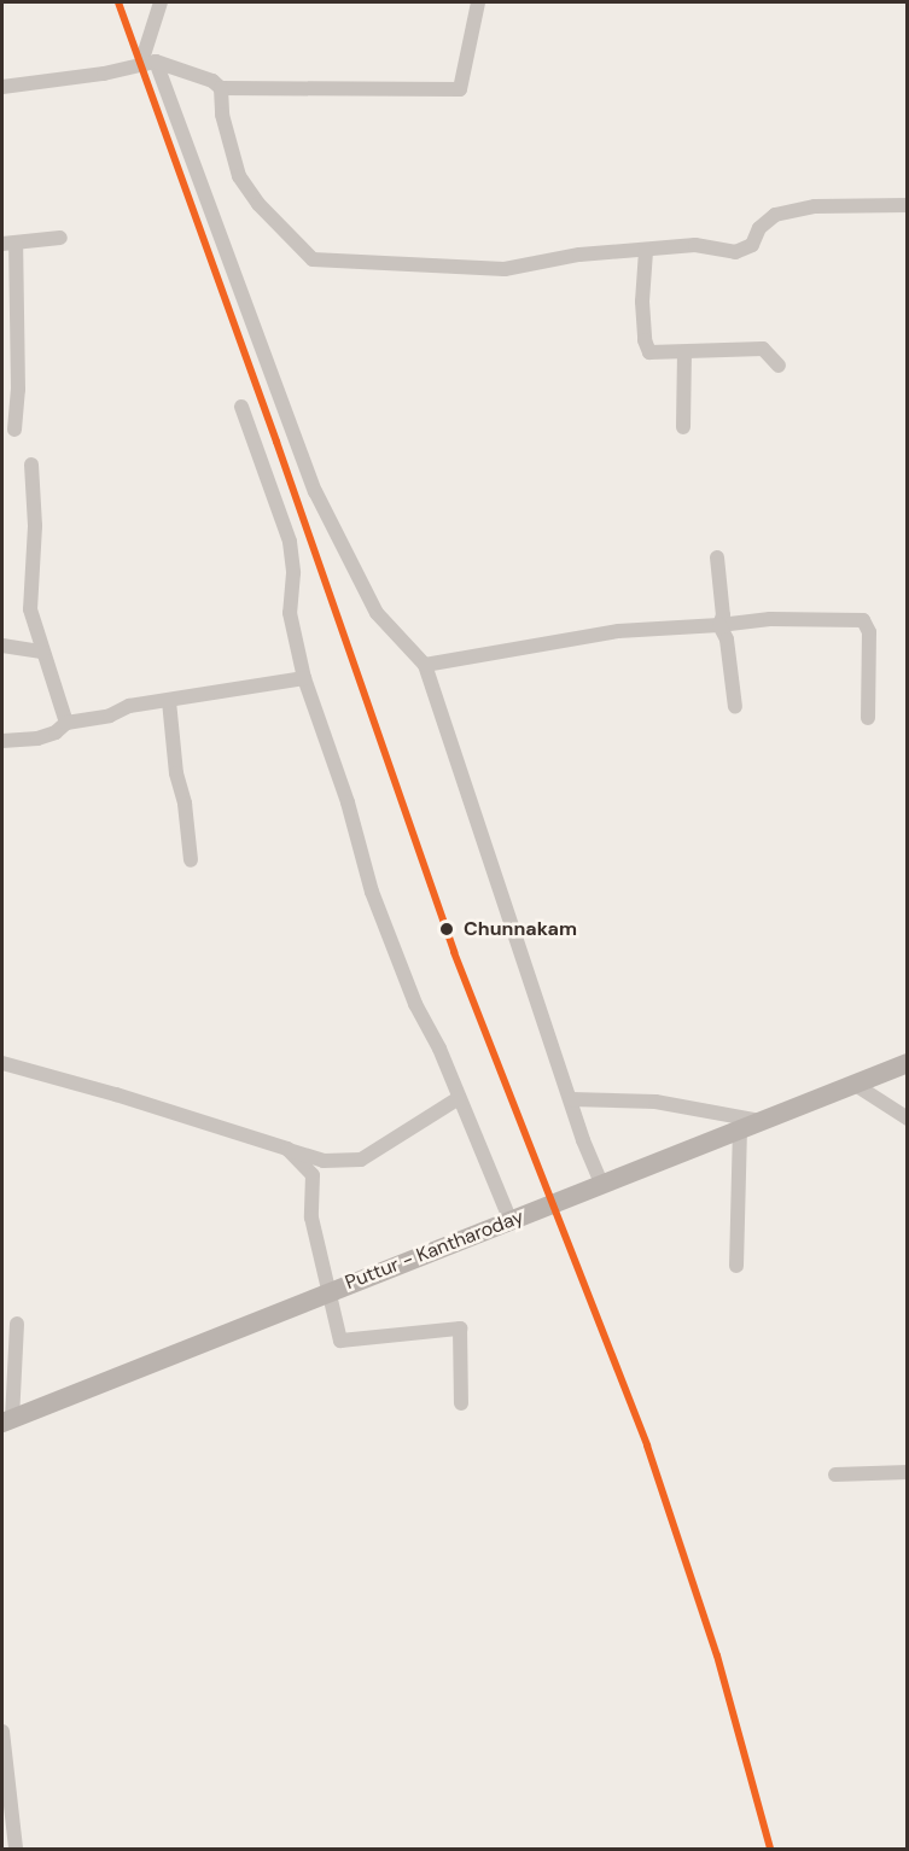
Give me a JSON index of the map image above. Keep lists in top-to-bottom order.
{
  "streets": {
    "main road": ["Puttur - Kantharoday"]
  },
  "places": ["Chunnakam"]
}
